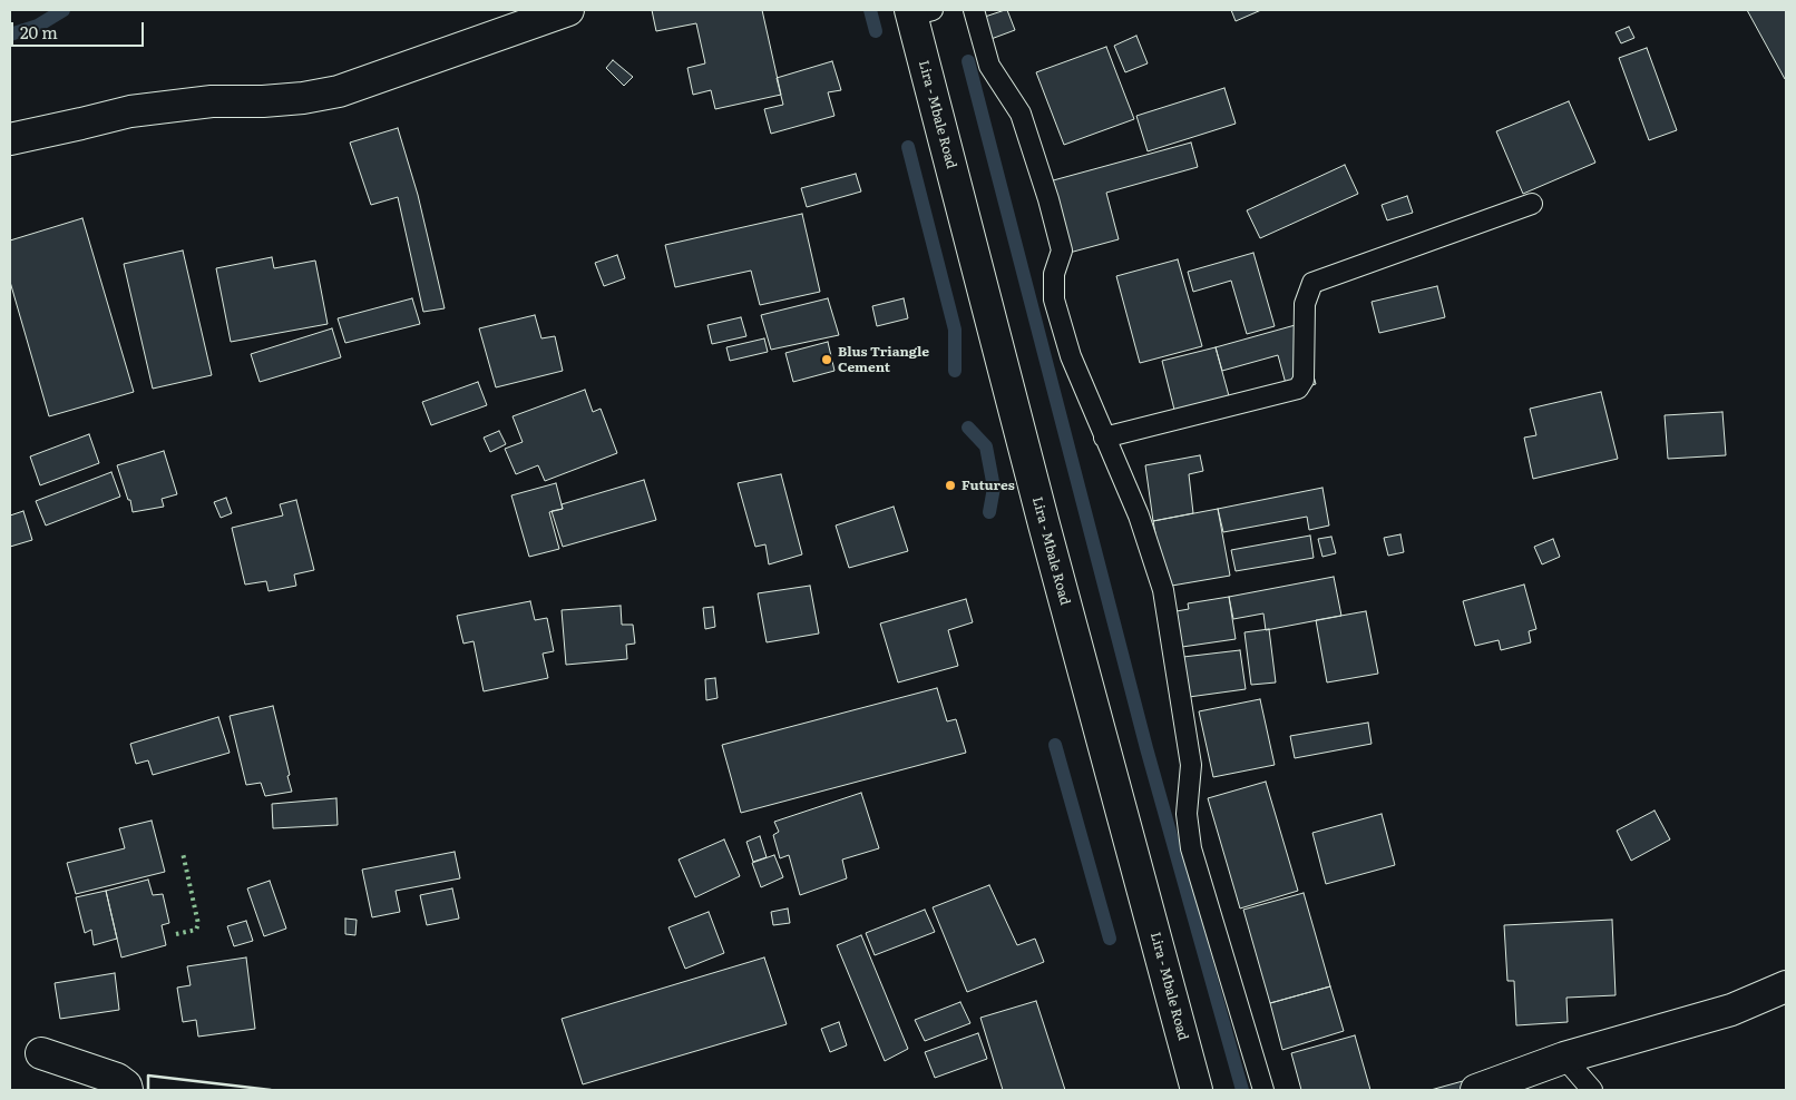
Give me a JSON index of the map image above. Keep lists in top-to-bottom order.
{
  "streets": {
    "main road": ["Lira - Mbale Road"]
  },
  "places": ["Blus Triangle Cement", "Futures"],
  "scale_bar": "20 m"
}
